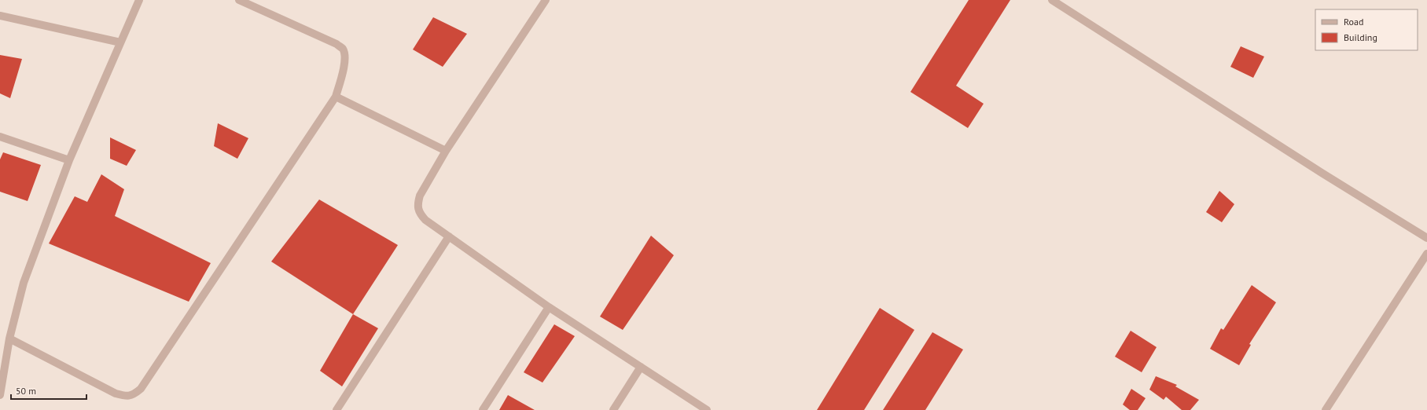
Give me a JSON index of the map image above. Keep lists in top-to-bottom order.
{
  "legend": ["Road", "Building"],
  "scale_bar": "50 m"
}
